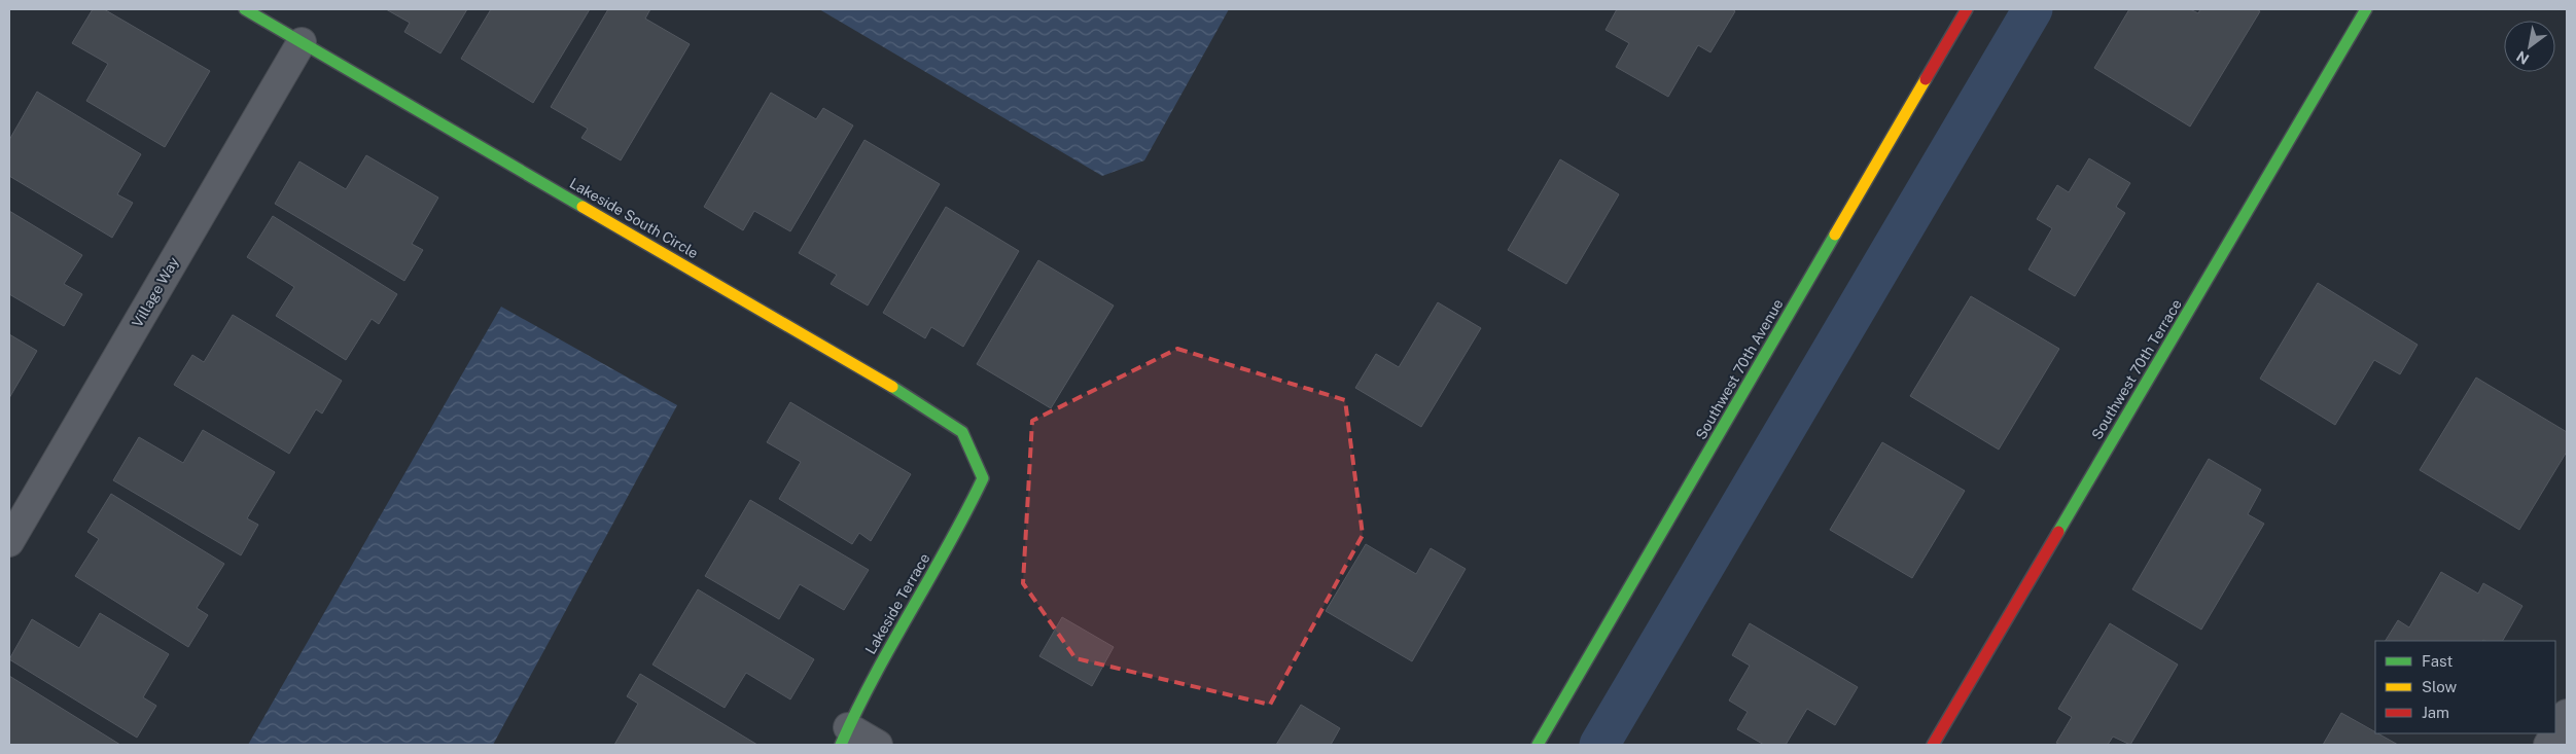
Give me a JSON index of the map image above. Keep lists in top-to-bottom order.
{
  "streets": {
    "street": [
      "Lakeside South Circle",
      "Village Way",
      "Southwest 70th Avenue",
      "Southwest 70th Terrace",
      "Lakeside Terrace"
    ]
  },
  "crossings": [
    ["Lakeside South Circle", "Village Way"],
    ["Lakeside South Circle", "Lakeside Terrace"]
  ],
  "legend": ["Fast", "Slow", "Jam"],
  "north": "bottom left"
}
